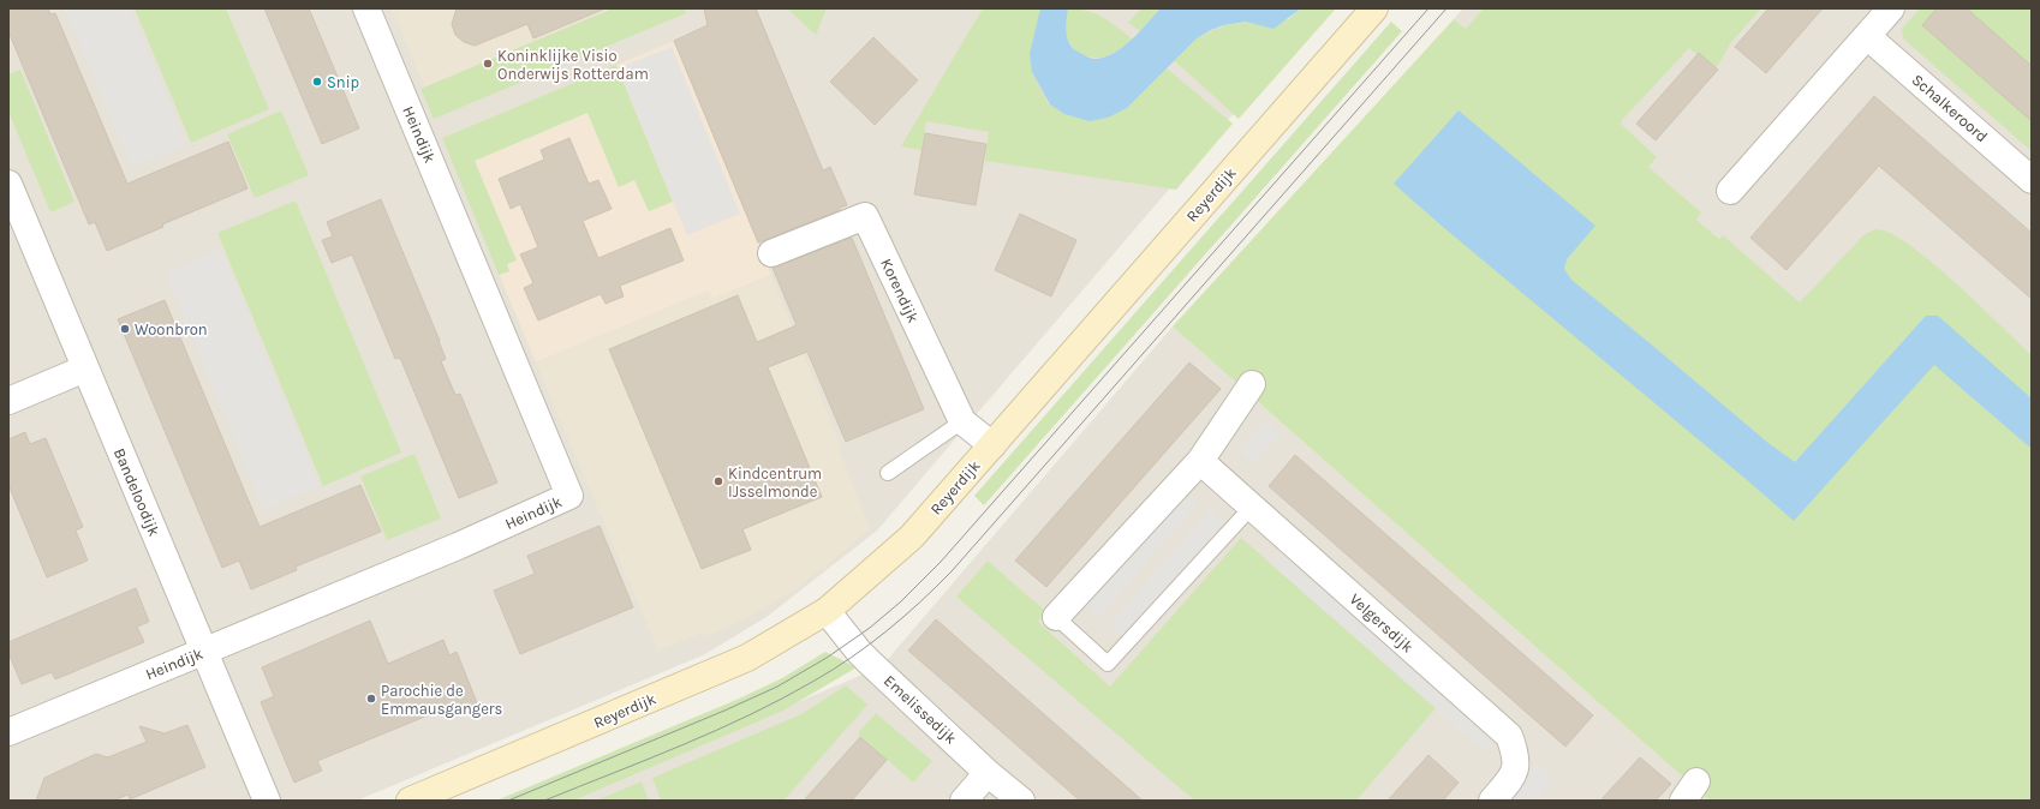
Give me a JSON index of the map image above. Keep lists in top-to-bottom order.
{
  "streets": {
    "street": [
      "Schalkeroord",
      "Heindijk",
      "Reyerdijk",
      "Korendijk",
      "Bandeloodijk",
      "Velgersdijk",
      "Emelissedijk"
    ]
  },
  "crossings": [
    ["Heindijk", "Bandeloodijk"],
    ["Reyerdijk", "Korendijk"],
    ["Reyerdijk", "Emelissedijk"]
  ],
  "places": [
    "Koninklijke Visio Onderwijs Rotterdam",
    "Snip",
    "Woonbron",
    "Kindcentrum IJsselmonde",
    "Parochie de Emmausgangers"
  ]
}
